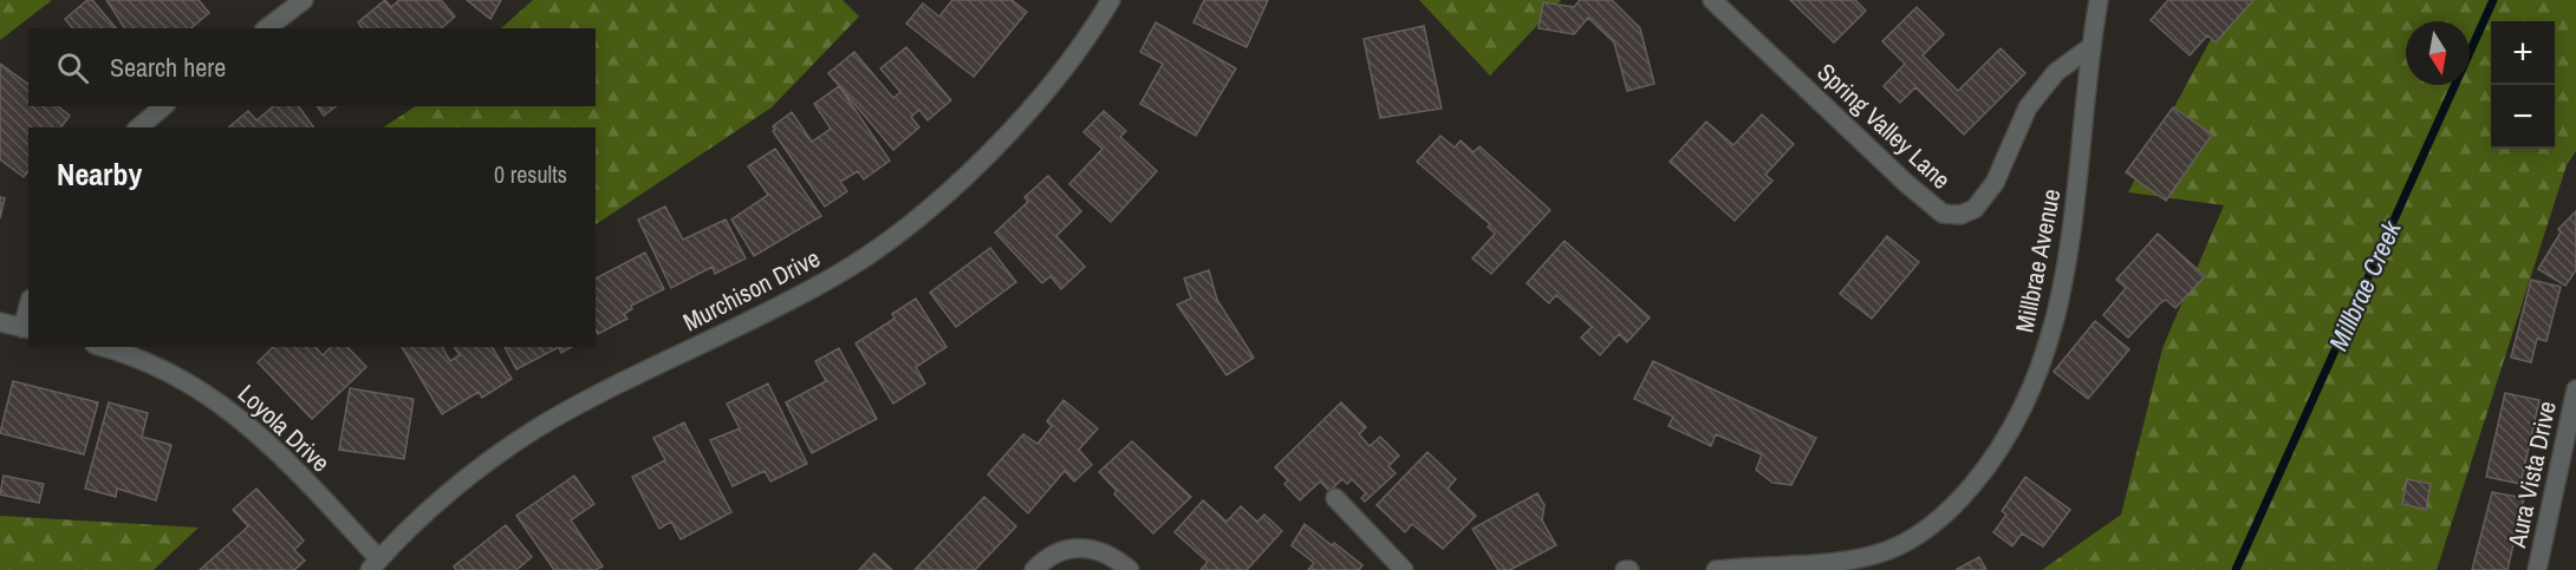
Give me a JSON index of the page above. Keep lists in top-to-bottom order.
{
  "streets": {
    "street": [
      "Spring Valley Lane",
      "Millbrae Avenue",
      "Murchison Drive",
      "Loyola Drive",
      "Aura Vista Drive"
    ]
  },
  "crossings": [
    ["Spring Valley Lane", "Millbrae Avenue"],
    ["Murchison Drive", "Loyola Drive"]
  ],
  "water": ["Millbrae Creek"],
  "north": "bottom",
  "page": {
    "map_buttons": ["+", "−"],
    "search": "Search here",
    "heading": ["Nearby", "0 results"]
  }
}
